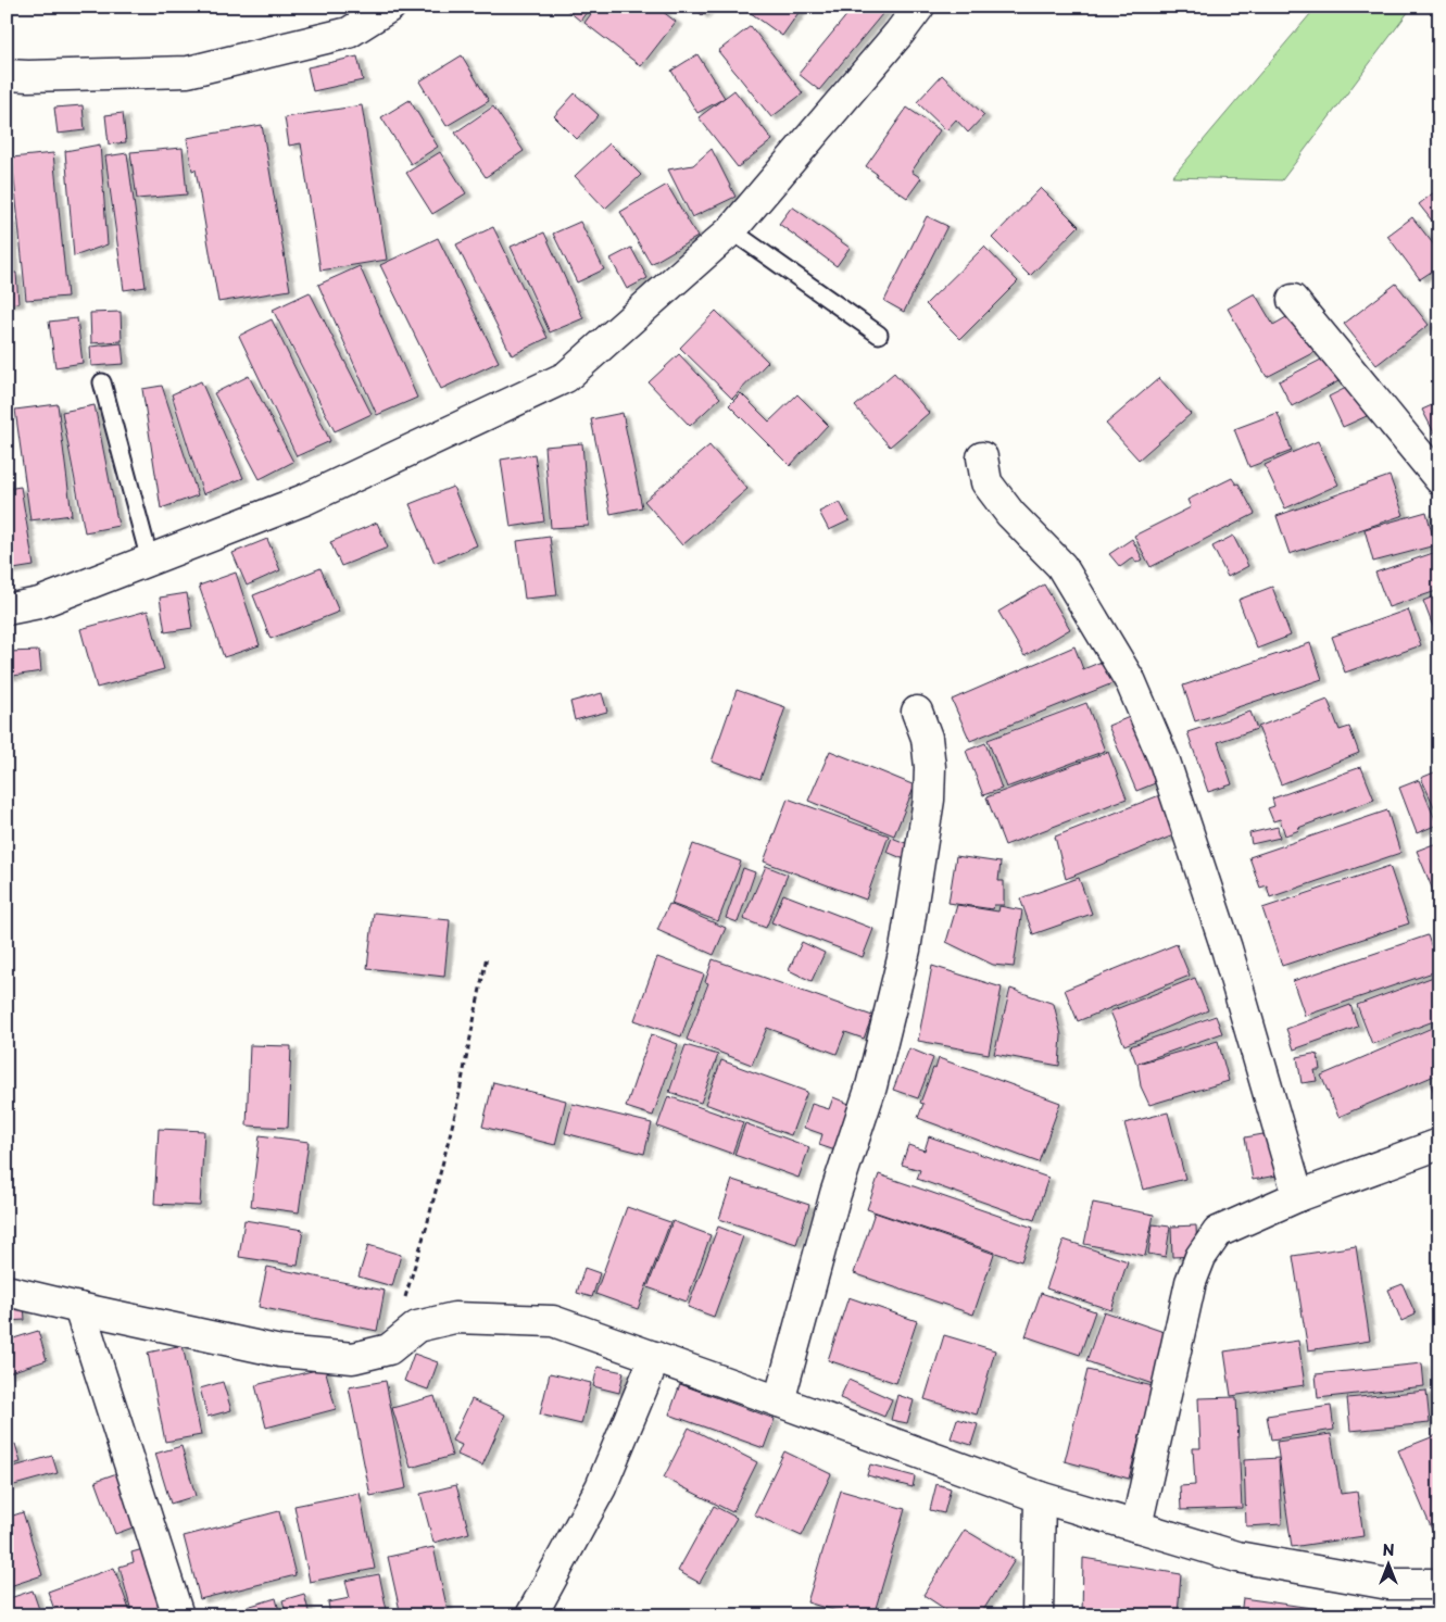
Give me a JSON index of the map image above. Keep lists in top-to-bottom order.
{
  "north": "top"
}
